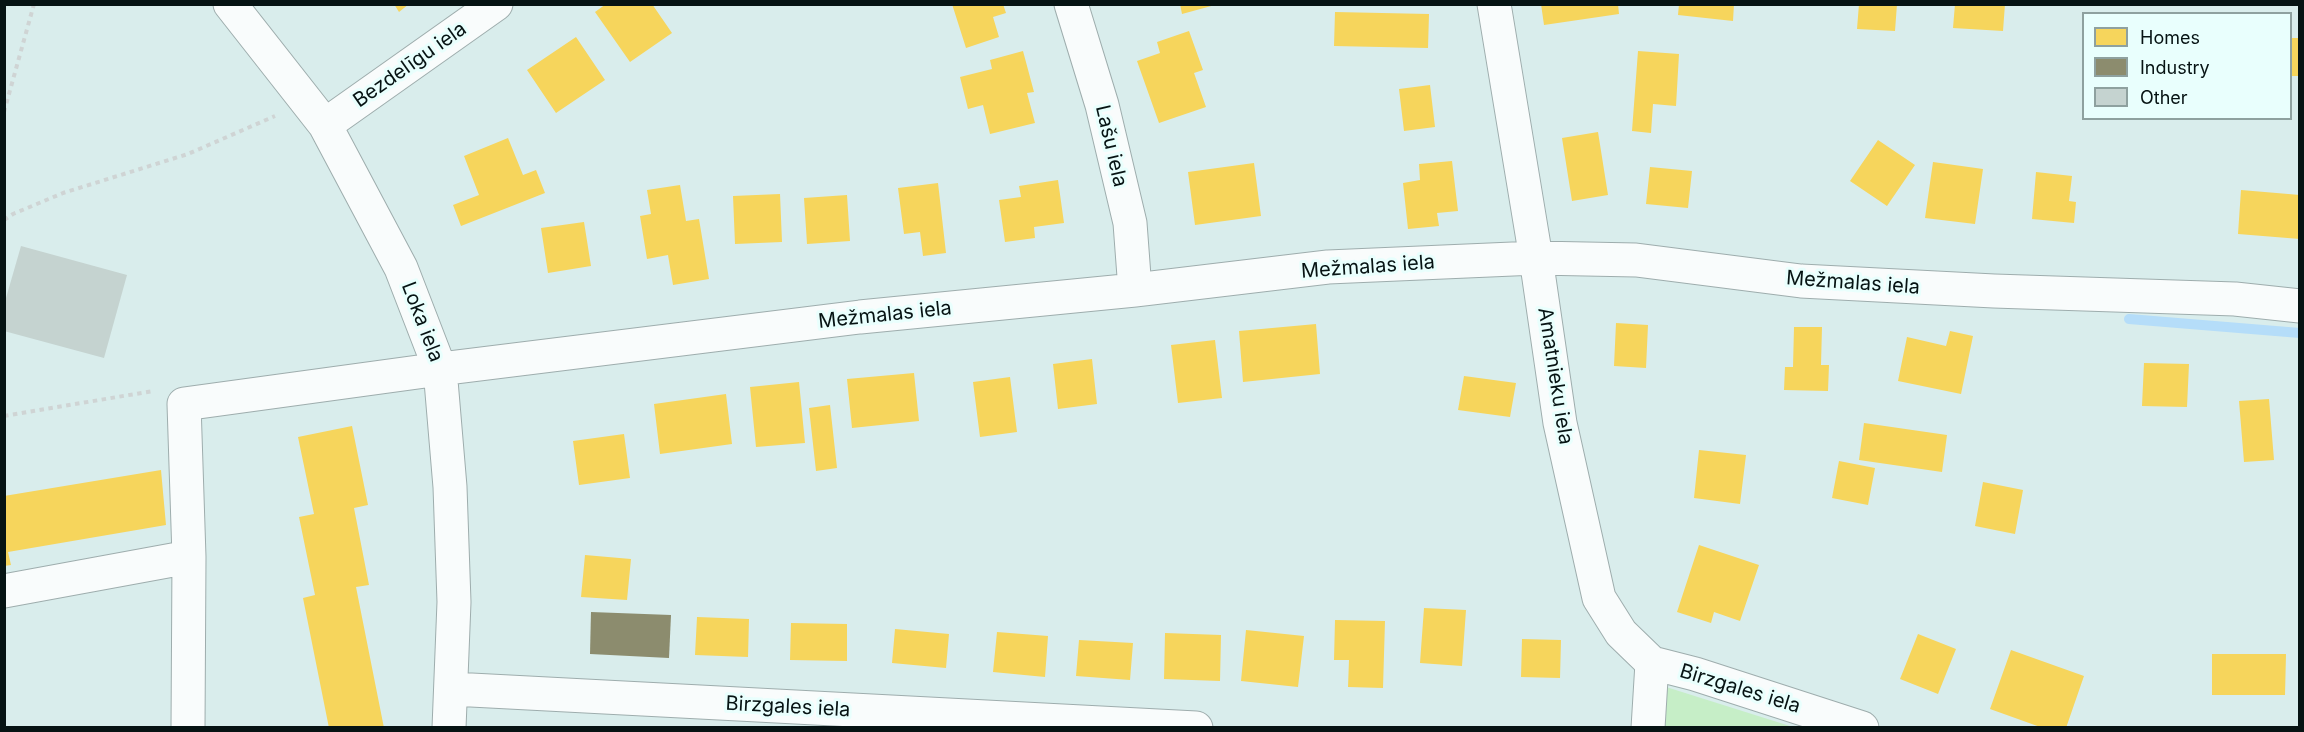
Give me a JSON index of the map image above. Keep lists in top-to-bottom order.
{
  "streets": {
    "street": [
      "Bezdelīgu iela",
      "Lašu iela",
      "Mežmalas iela",
      "Loka iela",
      "Amatnieku iela",
      "Birzgales iela"
    ]
  },
  "crossings": [
    ["Bezdelīgu iela", "Loka iela"],
    ["Lašu iela", "Mežmalas iela"],
    ["Mežmalas iela", "Loka iela"],
    ["Mežmalas iela", "Amatnieku iela"],
    ["Loka iela", "Birzgales iela"],
    ["Amatnieku iela", "Birzgales iela"]
  ],
  "legend": ["Homes", "Industry", "Other"]
}
